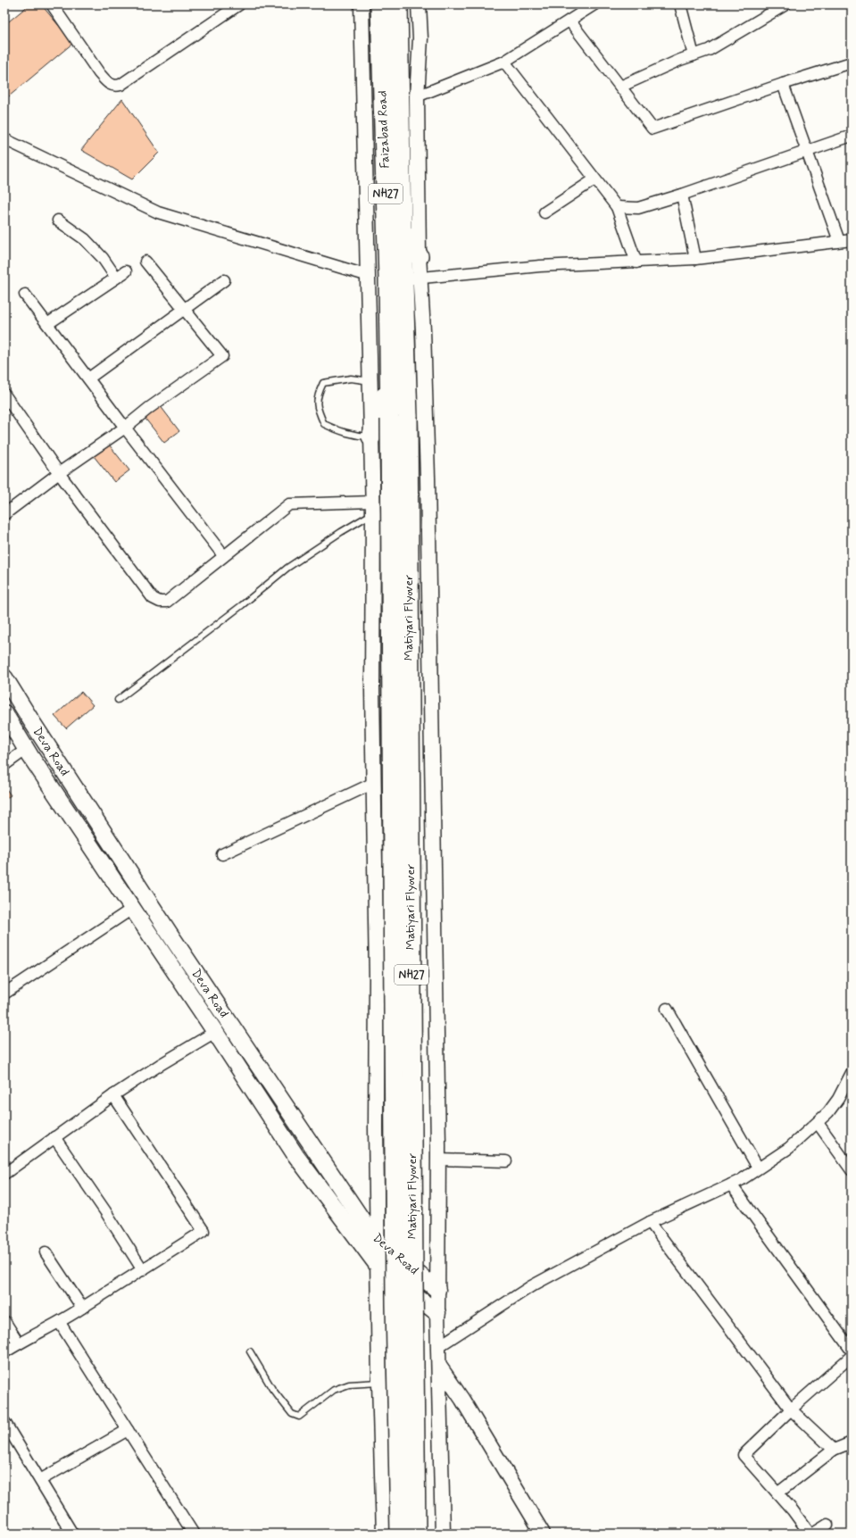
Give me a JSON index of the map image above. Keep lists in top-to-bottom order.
{
  "streets": {
    "highway": ["Faizabad Road", "NH27", "Matiyari Flyover"],
    "main road": ["Deva Road"]
  },
  "crossings": [
    ["Faizabad Road", "Matiyari Flyover"]
  ]
}
